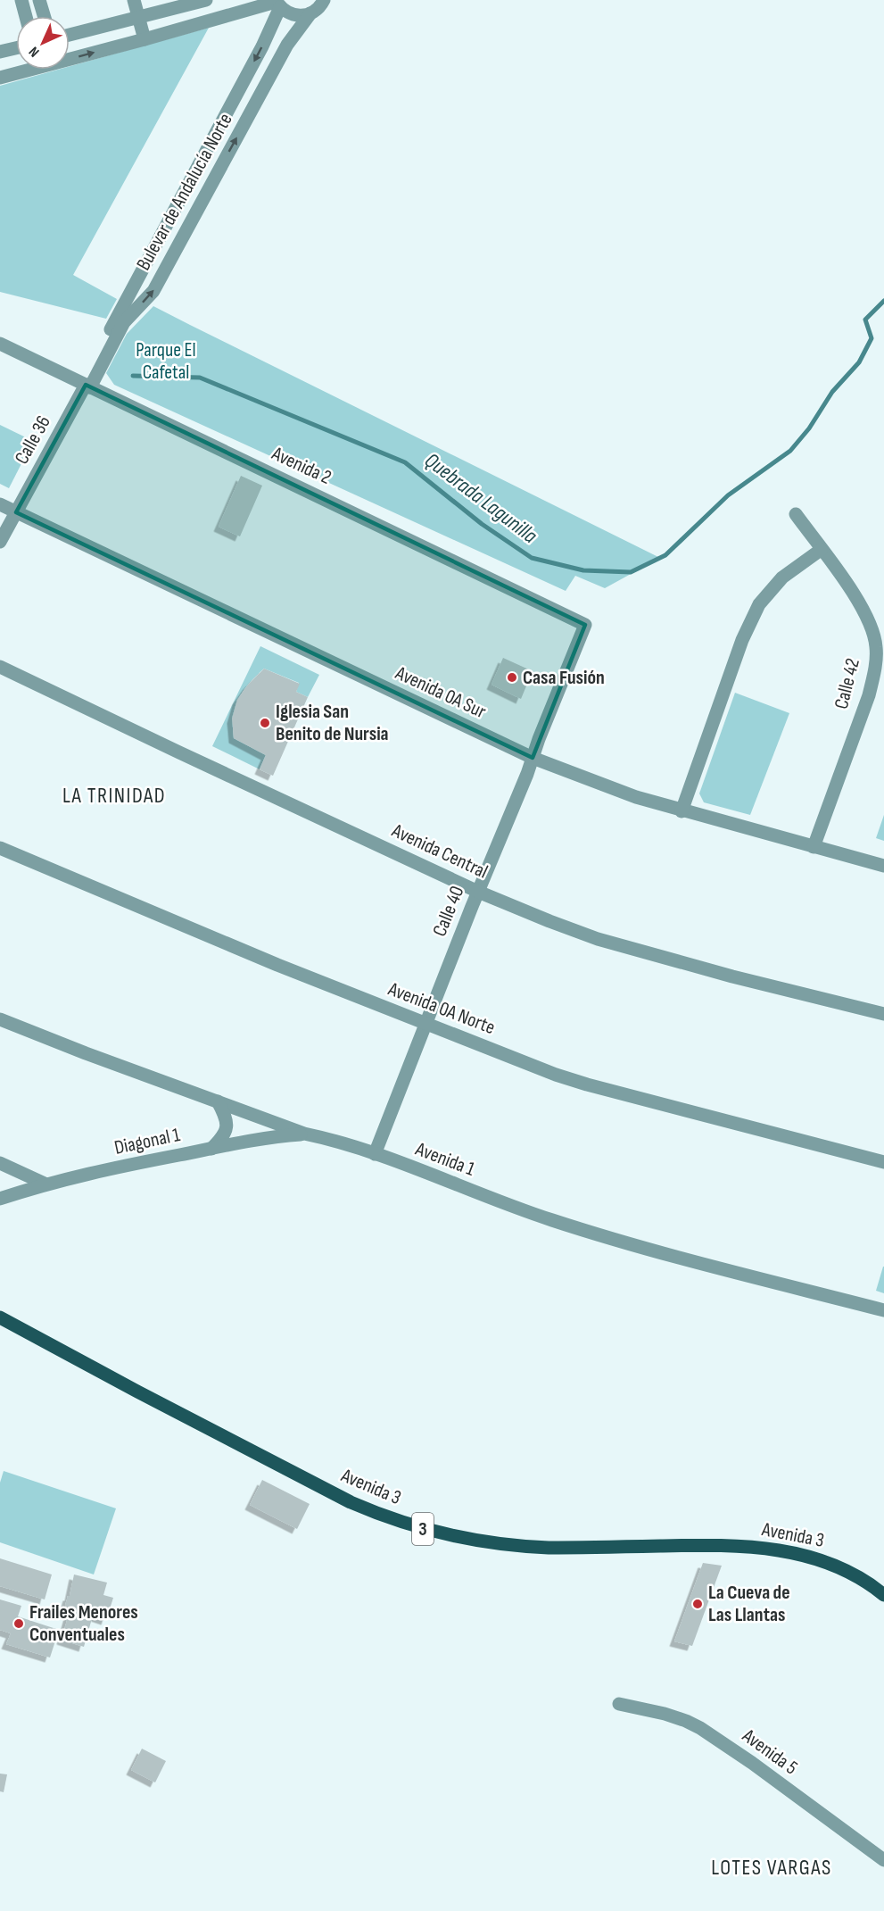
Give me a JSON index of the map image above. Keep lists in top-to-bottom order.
{
  "streets": {
    "main road": ["Avenida 3", "3"],
    "street": [
      "Bulevar de Andalucía Norte",
      "Calle 36",
      "Avenida 2",
      "Calle 42",
      "Avenida 0A Sur",
      "Avenida Central",
      "Calle 40",
      "Avenida 0A Norte",
      "Diagonal 1",
      "Avenida 1",
      "Avenida 5"
    ]
  },
  "crossings": [
    ["Bulevar de Andalucía Norte", "Calle 36"],
    ["Bulevar de Andalucía Norte", "Avenida 2"],
    ["Calle 36", "Avenida 2"],
    ["Calle 36", "Avenida 0A Sur"],
    ["Avenida 2", "Calle 40"],
    ["Calle 42", "Avenida 0A Sur"],
    ["Avenida 0A Sur", "Calle 40"],
    ["Avenida Central", "Calle 40"],
    ["Calle 40", "Avenida 0A Norte"],
    ["Calle 40", "Avenida 1"],
    ["Diagonal 1", "Avenida 1"]
  ],
  "districts": ["LA TRINIDAD", "LOTES VARGAS"],
  "water": ["Quebrada Lagunilla"],
  "parks": ["Parque El Cafetal"],
  "places": [
    "Casa Fusión",
    "Iglesia San Benito de Nursia",
    "La Cueva de Las Llantas",
    "Frailes Menores Conventuales"
  ],
  "north": "bottom left"
}
